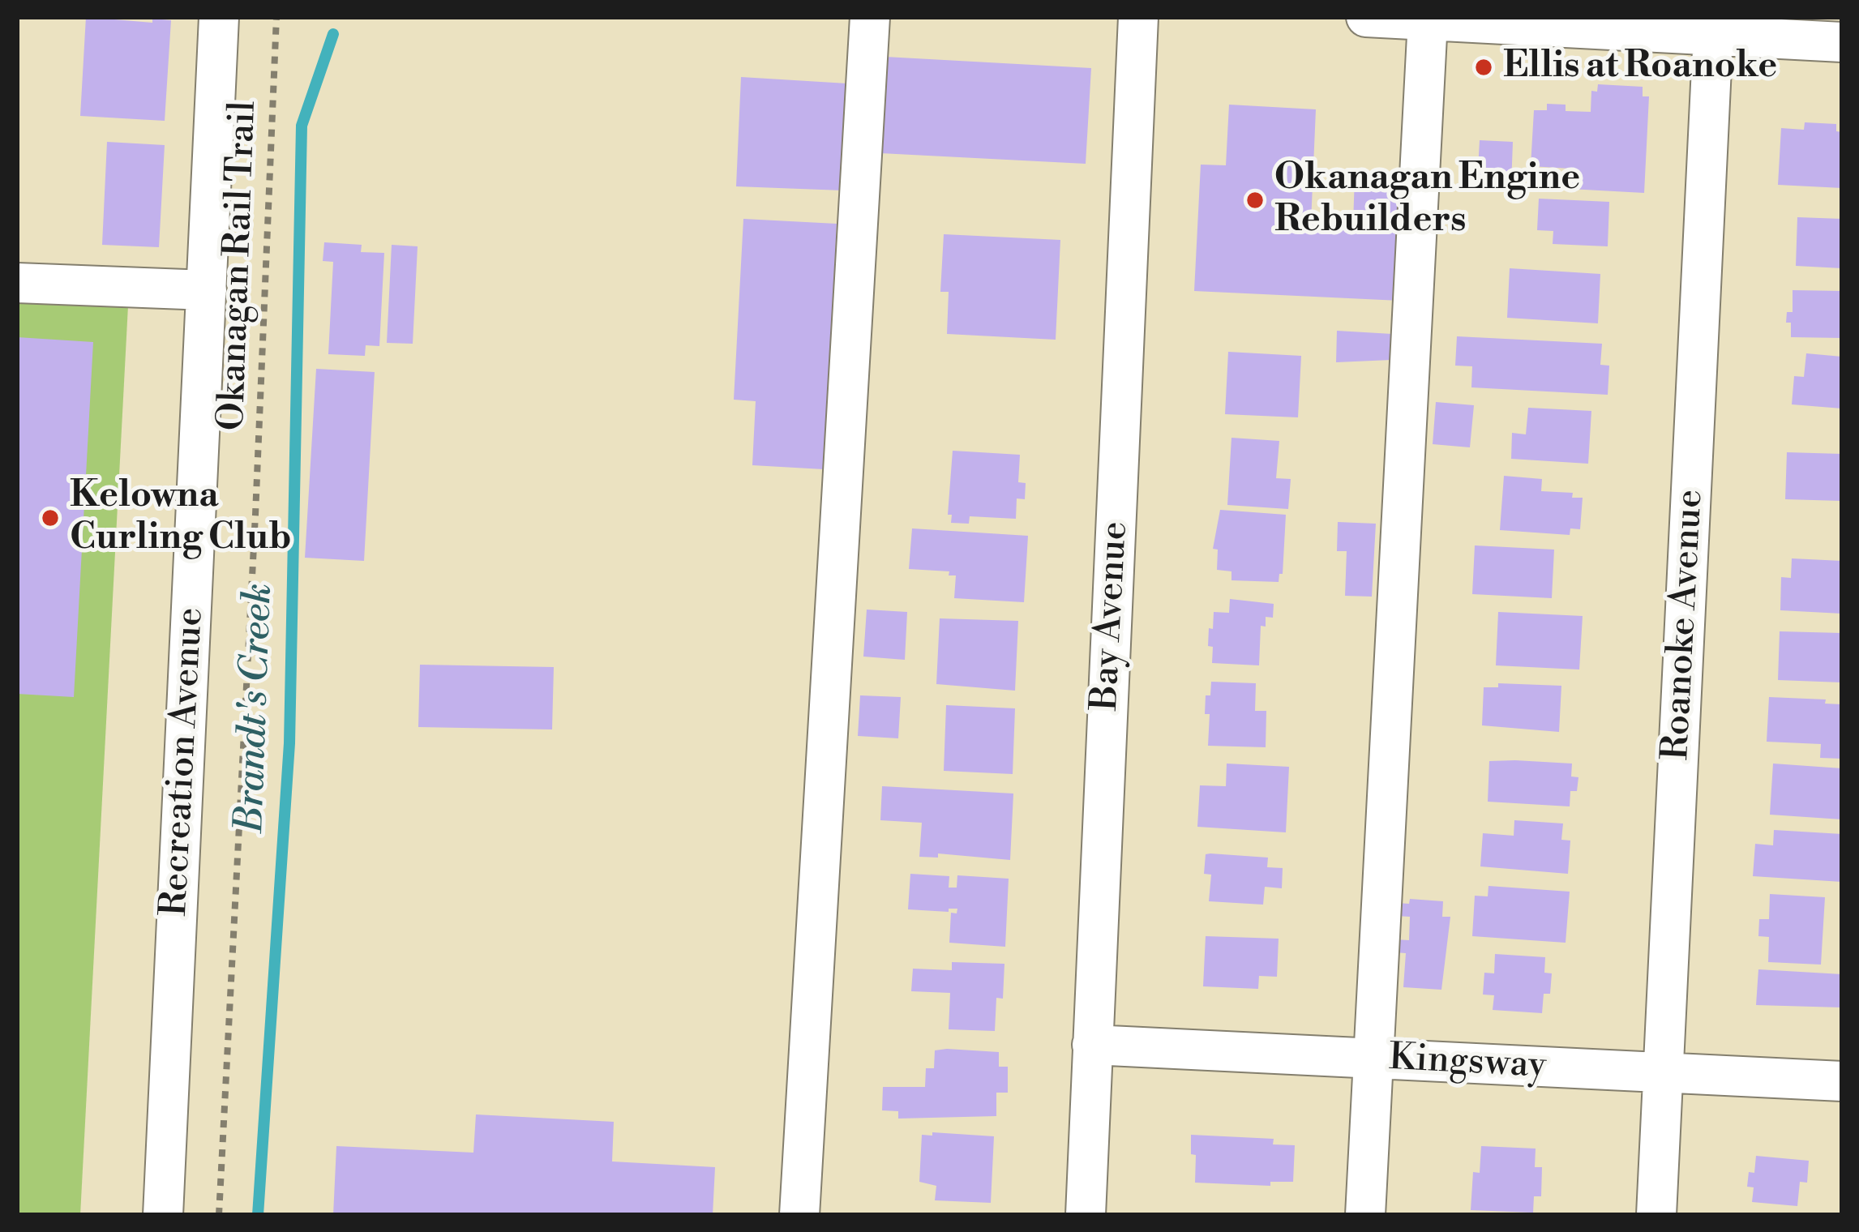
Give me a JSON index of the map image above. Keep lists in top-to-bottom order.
{
  "streets": {
    "street": [
      "Bay Avenue",
      "Roanoke Avenue",
      "Recreation Avenue",
      "Kingsway"
    ],
    "path": ["Okanagan Rail Trail"]
  },
  "crossings": [
    ["Bay Avenue", "Kingsway"],
    ["Roanoke Avenue", "Kingsway"]
  ],
  "water": ["Brandt's Creek"],
  "places": ["Ellis at Roanoke", "Okanagan Engine Rebuilders", "Kelowna Curling Club"]
}
